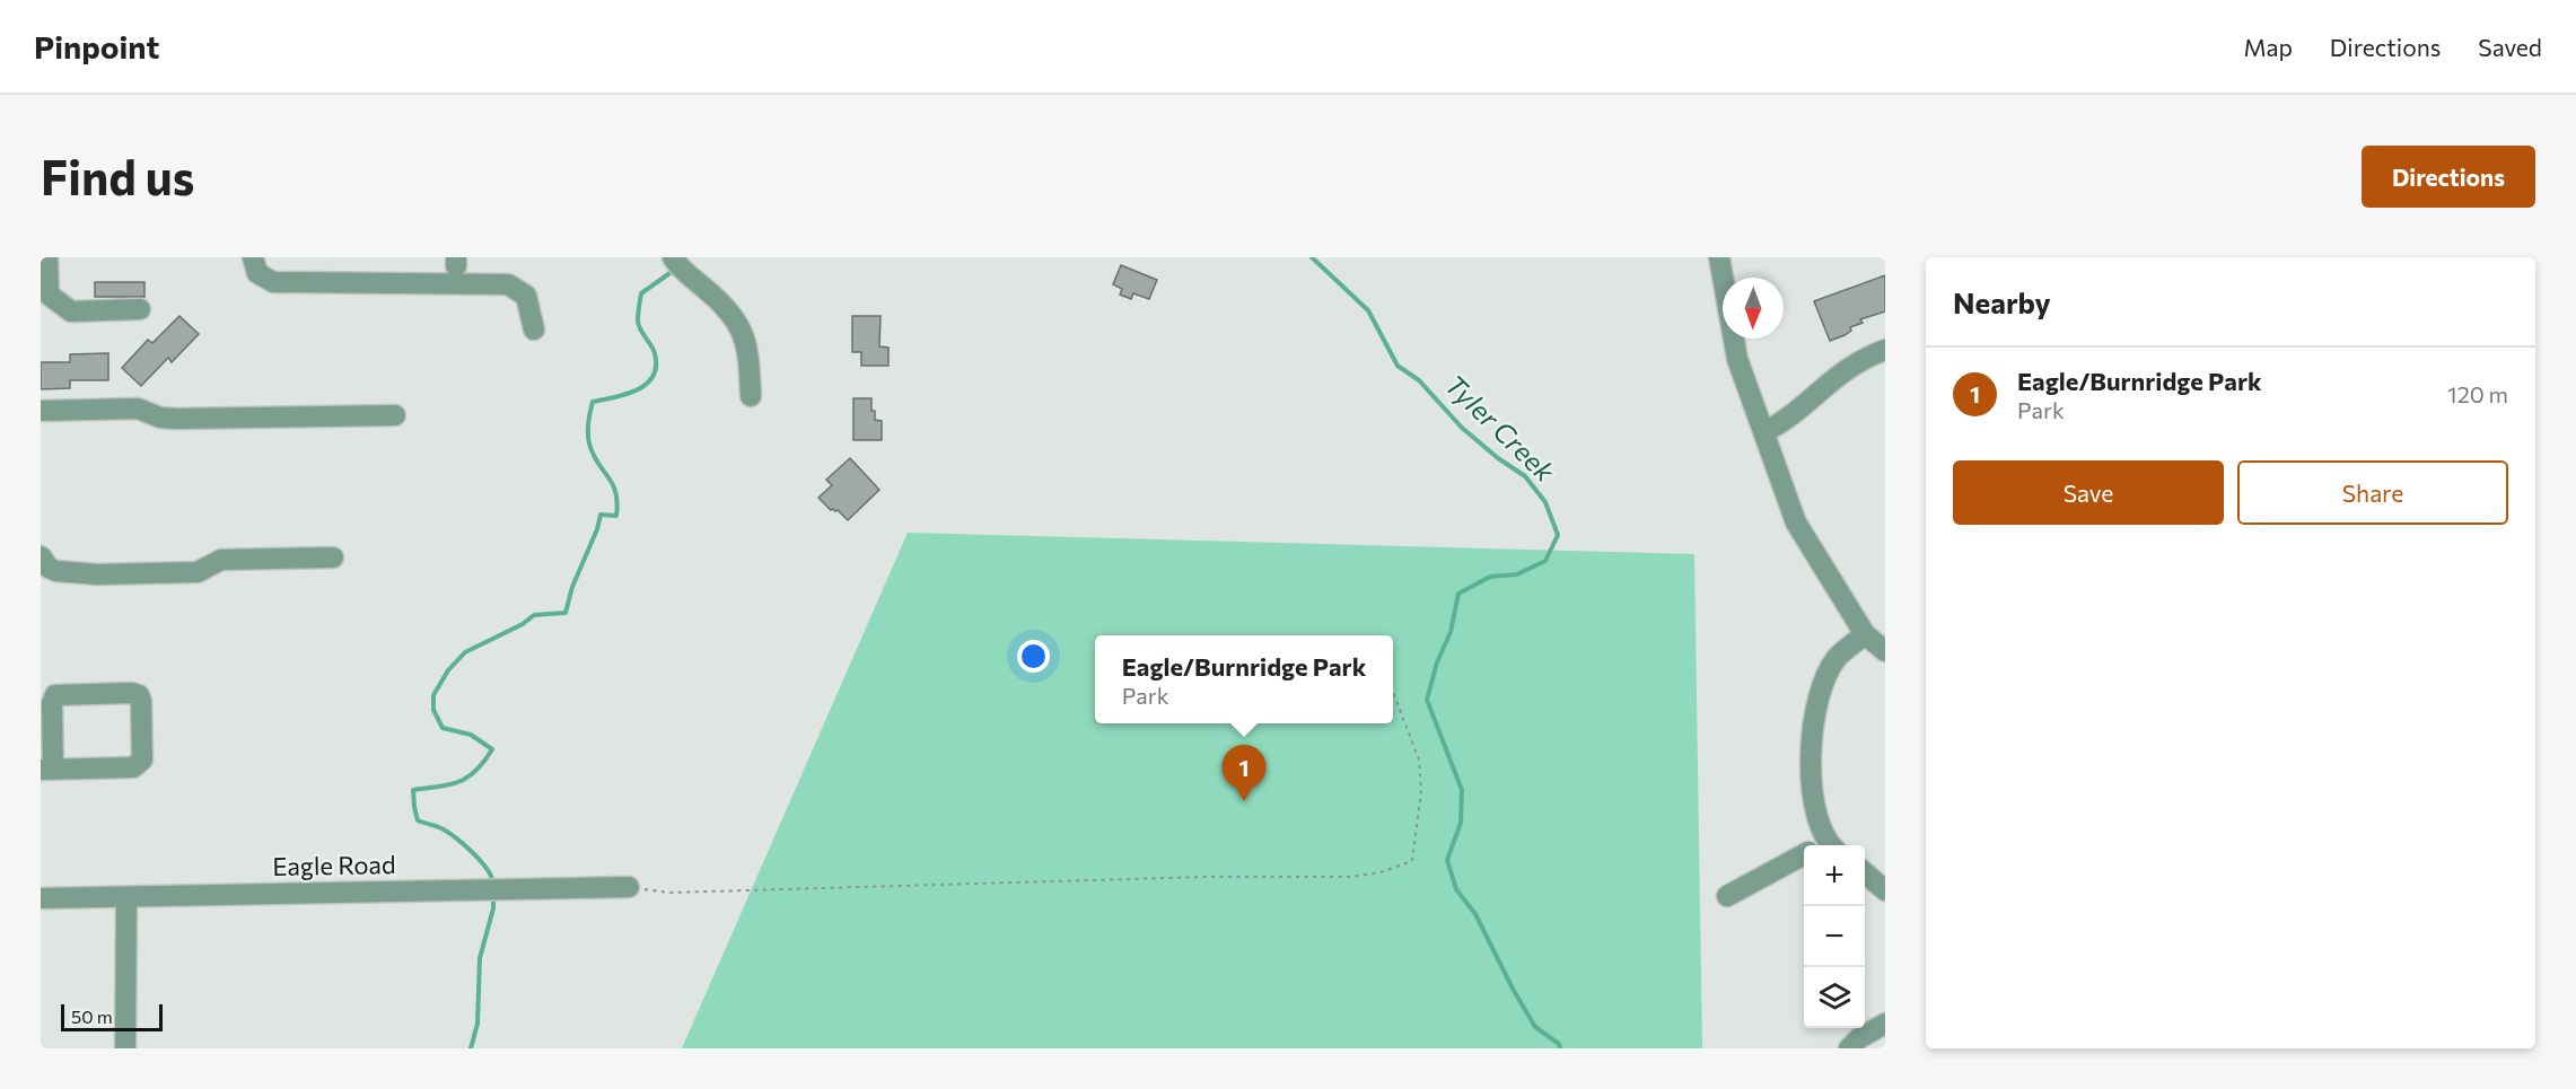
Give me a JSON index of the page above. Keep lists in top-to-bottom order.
{
  "streets": {
    "street": ["Eagle Road"]
  },
  "water": ["Tyler Creek"],
  "scale_bar": "50 m",
  "north": "bottom",
  "page": {
    "header": "Pinpoint",
    "nav": ["Map", "Directions", "Saved"],
    "buttons": [
      "Directions",
      ["Save", "Share"]
    ],
    "title": "Find us",
    "heading": "Nearby",
    "list": [
      {
        "mark": "1",
        "name": "Eagle/Burnridge Park",
        "note": "Park",
        "value": "120 m"
      }
    ],
    "popup": ["Eagle/Burnridge Park", "Park"],
    "pins": "1",
    "map_buttons": ["+", "−"],
    "scale": "50 m"
  }
}
